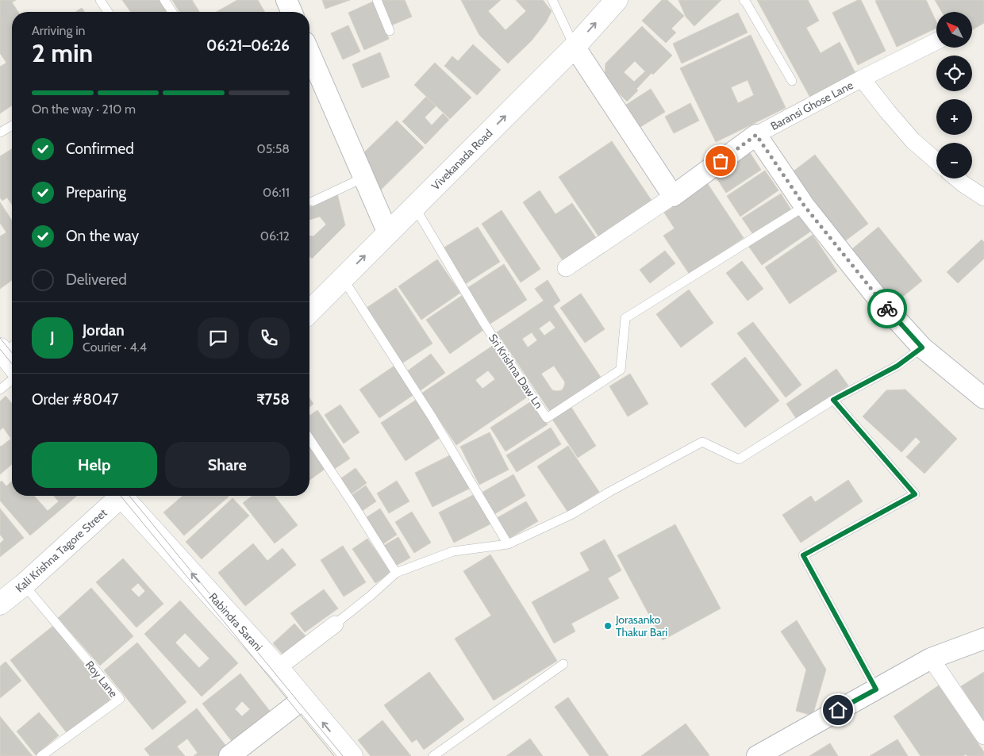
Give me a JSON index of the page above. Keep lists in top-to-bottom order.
{
  "streets": {
    "main road": ["Vivekanada Road", "Kali Krishna Tagore Street", "Rabindra Sarani"],
    "street": ["Baransi Ghose Lane"],
    "lane": ["Sri Krishna Daw Ln", "Roy Lane"]
  },
  "crossings": [
    ["Vivekanada Road", "Sri Krishna Daw Ln"],
    ["Kali Krishna Tagore Street", "Roy Lane"]
  ],
  "one_way": ["Vivekanada Road", "Rabindra Sarani"],
  "places": ["Jorasanko Thakur Bari"],
  "north": "top left",
  "page": {
    "map_buttons": ["+", "−"],
    "heading": ["2 min", "Arriving in", "06:21–06:26"],
    "panel": [
      "Jordan",
      "Courier · 4.4",
      "Order #8047",
      "₹758"
    ],
    "bar": "On the way · 210 m",
    "list": [
      ["Confirmed", "05:58"],
      ["Preparing", "06:11"],
      ["On the way", "06:12"],
      "Delivered"
    ],
    "round": "J",
    "buttons": ["Help", "Share"]
  }
}
